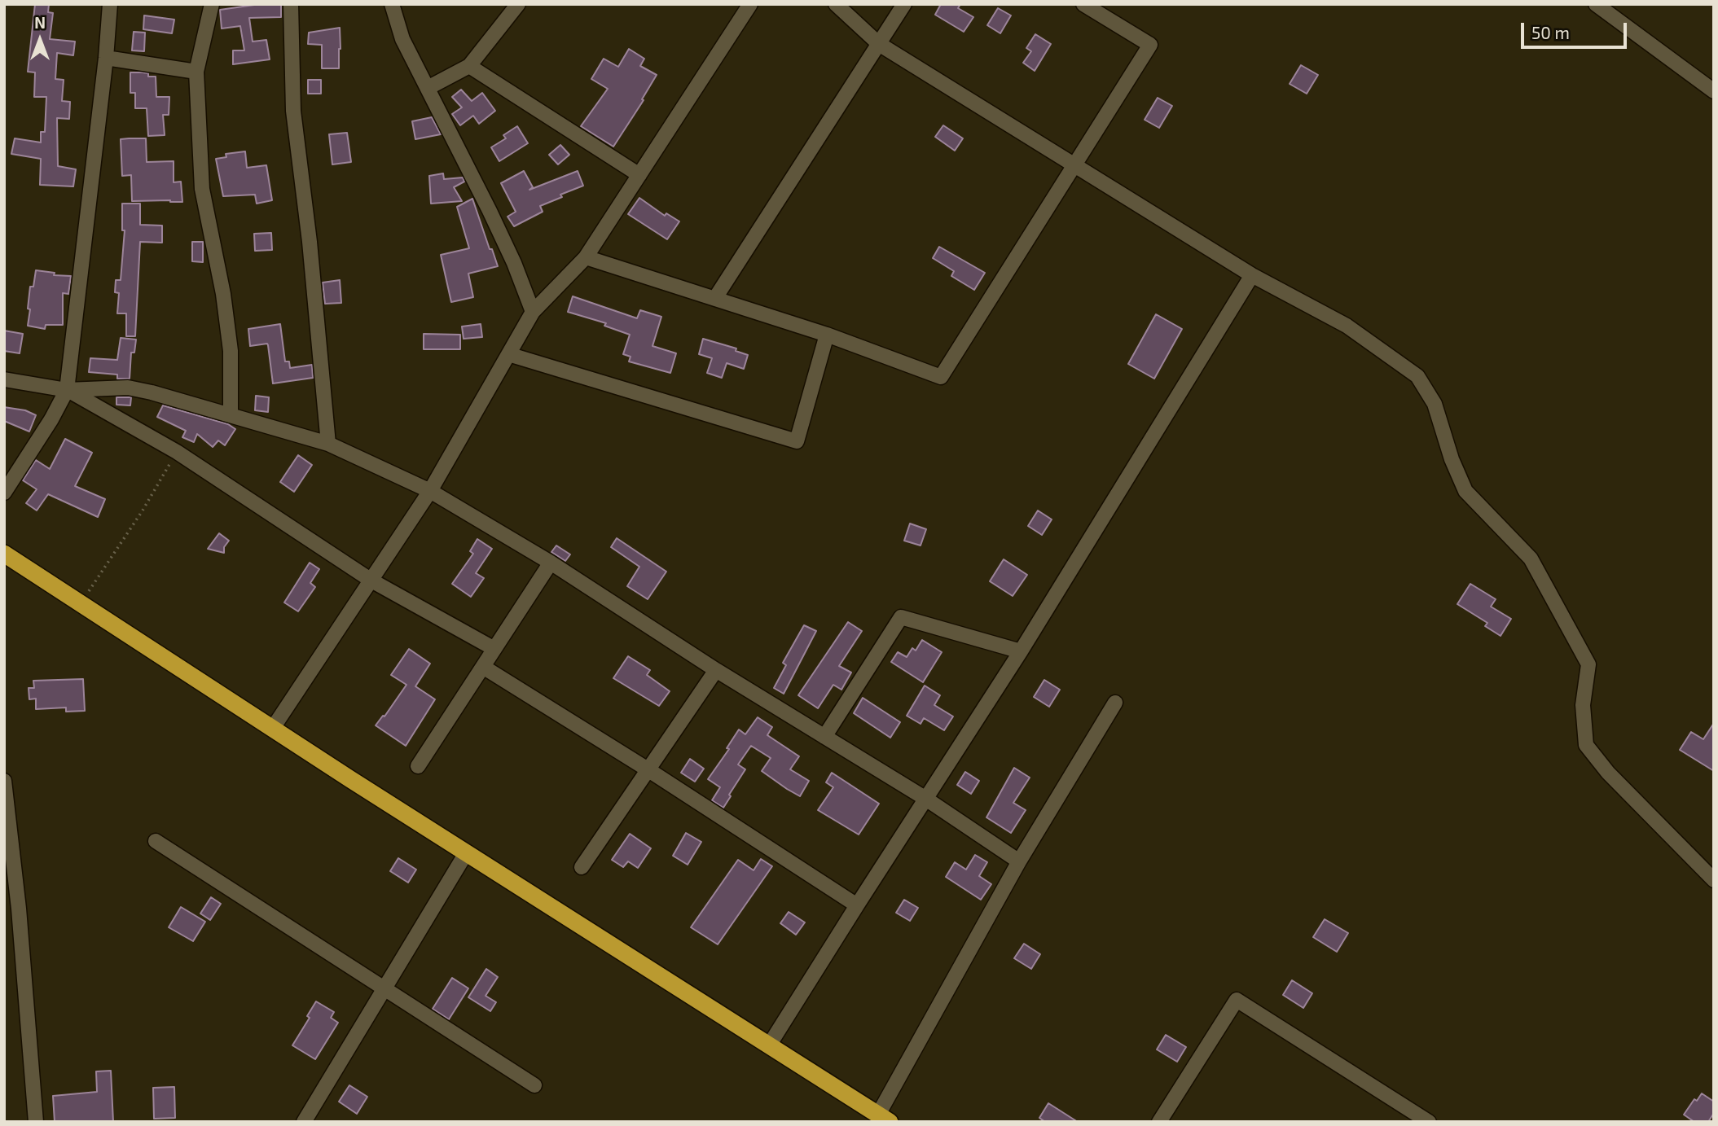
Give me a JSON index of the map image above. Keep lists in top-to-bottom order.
{
  "scale_bar": "50 m",
  "north": "top"
}
